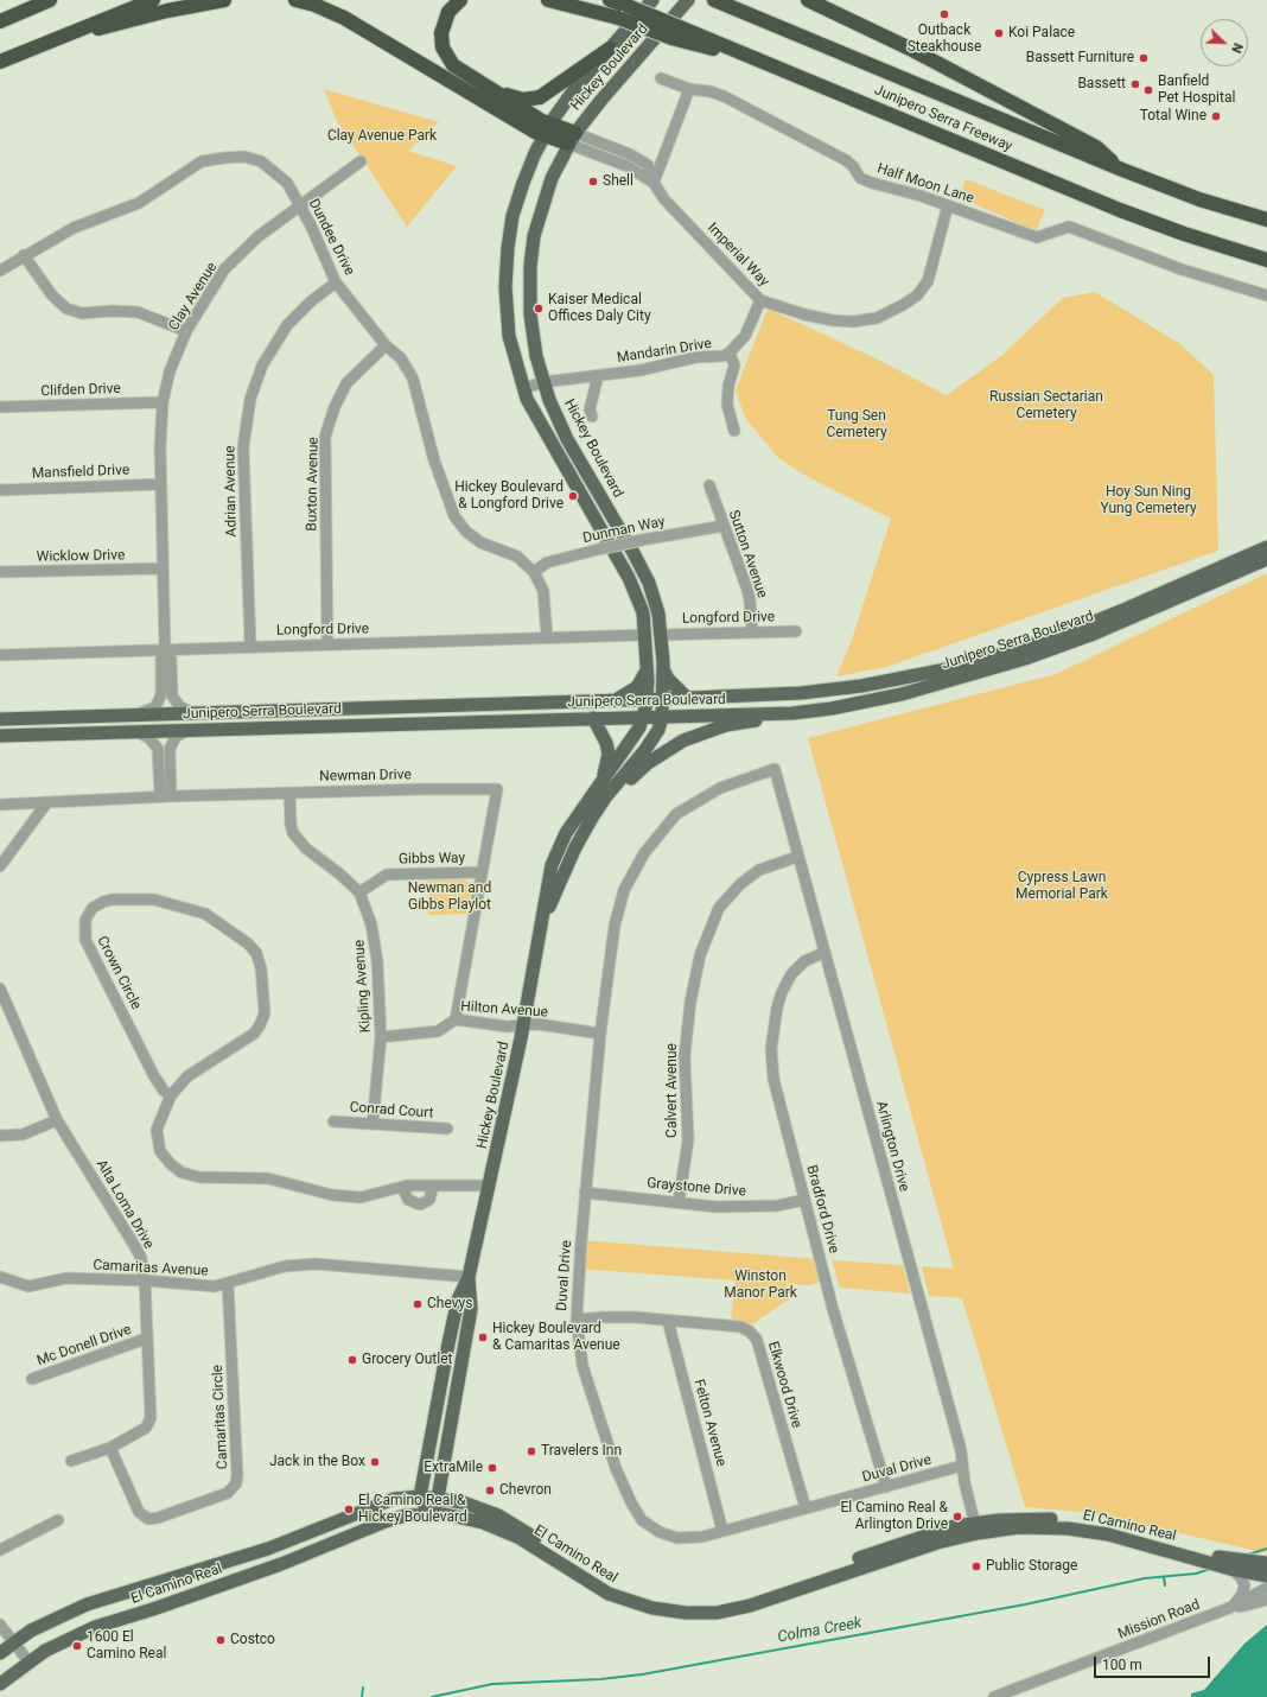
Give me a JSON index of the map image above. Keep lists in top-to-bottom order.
{
  "streets": {
    "highway": ["Junipero Serra Freeway"],
    "main road": ["Hickey Boulevard", "Junipero Serra Boulevard", "El Camino Real"],
    "street": [
      "Half Moon Lane",
      "Dundee Drive",
      "Imperial Way",
      "Clay Avenue",
      "Mandarin Drive",
      "Clifden Drive",
      "Mansfield Drive",
      "Buxton Avenue",
      "Adrian Avenue",
      "Dunman Way",
      "Sutton Avenue",
      "Wicklow Drive",
      "Longford Drive",
      "Newman Drive",
      "Gibbs Way",
      "Crown Circle",
      "Kipling Avenue",
      "Hilton Avenue",
      "Calvert Avenue",
      "Conrad Court",
      "Arlington Drive",
      "Graystone Drive",
      "Alta Loma Drive",
      "Bradford Drive",
      "Camaritas Avenue",
      "Duval Drive",
      "Mc Donell Drive",
      "Elkwood Drive",
      "Camaritas Circle",
      "Felton Avenue",
      "Mission Road"
    ]
  },
  "crossings": [
    ["Hickey Boulevard", "Imperial Way"],
    ["Hickey Boulevard", "Mandarin Drive"],
    ["Hickey Boulevard", "Longford Drive"],
    ["Hickey Boulevard", "Junipero Serra Boulevard"],
    ["Hickey Boulevard", "Crown Circle"],
    ["Hickey Boulevard", "Hilton Avenue"],
    ["Hickey Boulevard", "Camaritas Avenue"],
    ["Hickey Boulevard", "El Camino Real"],
    ["Half Moon Lane", "Imperial Way"],
    ["Dundee Drive", "Clay Avenue"],
    ["Dundee Drive", "Buxton Avenue"],
    ["Dundee Drive", "Adrian Avenue"],
    ["Dundee Drive", "Dunman Way"],
    ["Dundee Drive", "Longford Drive"],
    ["Imperial Way", "Mandarin Drive"],
    ["Clay Avenue", "Clifden Drive"],
    ["Clay Avenue", "Mansfield Drive"],
    ["Clay Avenue", "Wicklow Drive"],
    ["Clay Avenue", "Longford Drive"],
    ["Clay Avenue", "Junipero Serra Boulevard"],
    ["Buxton Avenue", "Longford Drive"],
    ["Adrian Avenue", "Longford Drive"],
    ["Dunman Way", "Sutton Avenue"],
    ["Sutton Avenue", "Longford Drive"],
    ["Newman Drive", "Gibbs Way"],
    ["Newman Drive", "Kipling Avenue"],
    ["Newman Drive", "Hilton Avenue"],
    ["Gibbs Way", "Kipling Avenue"],
    ["Kipling Avenue", "Hilton Avenue"],
    ["Kipling Avenue", "Conrad Court"],
    ["Hilton Avenue", "Duval Drive"],
    ["Calvert Avenue", "Arlington Drive"],
    ["Calvert Avenue", "Graystone Drive"],
    ["Arlington Drive", "Bradford Drive"],
    ["Arlington Drive", "Duval Drive"],
    ["Arlington Drive", "El Camino Real"],
    ["Graystone Drive", "Bradford Drive"],
    ["Graystone Drive", "Duval Drive"],
    ["Alta Loma Drive", "Camaritas Avenue"],
    ["Alta Loma Drive", "Mc Donell Drive"],
    ["Alta Loma Drive", "Camaritas Circle"],
    ["Bradford Drive", "Duval Drive"],
    ["Camaritas Avenue", "Camaritas Circle"],
    ["Duval Drive", "Elkwood Drive"],
    ["Duval Drive", "Felton Avenue"],
    ["Elkwood Drive", "Felton Avenue"],
    ["El Camino Real", "Mission Road"]
  ],
  "water": ["Colma Creek"],
  "parks": [
    "Clay Avenue Park",
    "Russian Sectarian Cemetery",
    "Tung Sen Cemetery",
    "Hoy Sun Ning Yung Cemetery",
    "Cypress Lawn Memorial Park",
    "Newman and Gibbs Playlot",
    "Winston Manor Park"
  ],
  "places": [
    "Outback Steakhouse",
    "Koi Palace",
    "Bassett Furniture",
    "Bassett",
    "Banfield Pet Hospital",
    "Total Wine",
    "Shell",
    "Kaiser Medical Offices Daly City",
    "Hickey Boulevard & Longford Drive",
    "Chevys",
    "Hickey Boulevard & Camaritas Avenue",
    "Grocery Outlet",
    "Travelers Inn",
    "Jack in the Box",
    "ExtraMile",
    "Chevron",
    "El Camino Real & Hickey Boulevard",
    "El Camino Real & Arlington Drive",
    "Public Storage",
    "Costco",
    "1600 El Camino Real"
  ],
  "scale_bar": "100 m",
  "north": "bottom right"
}
